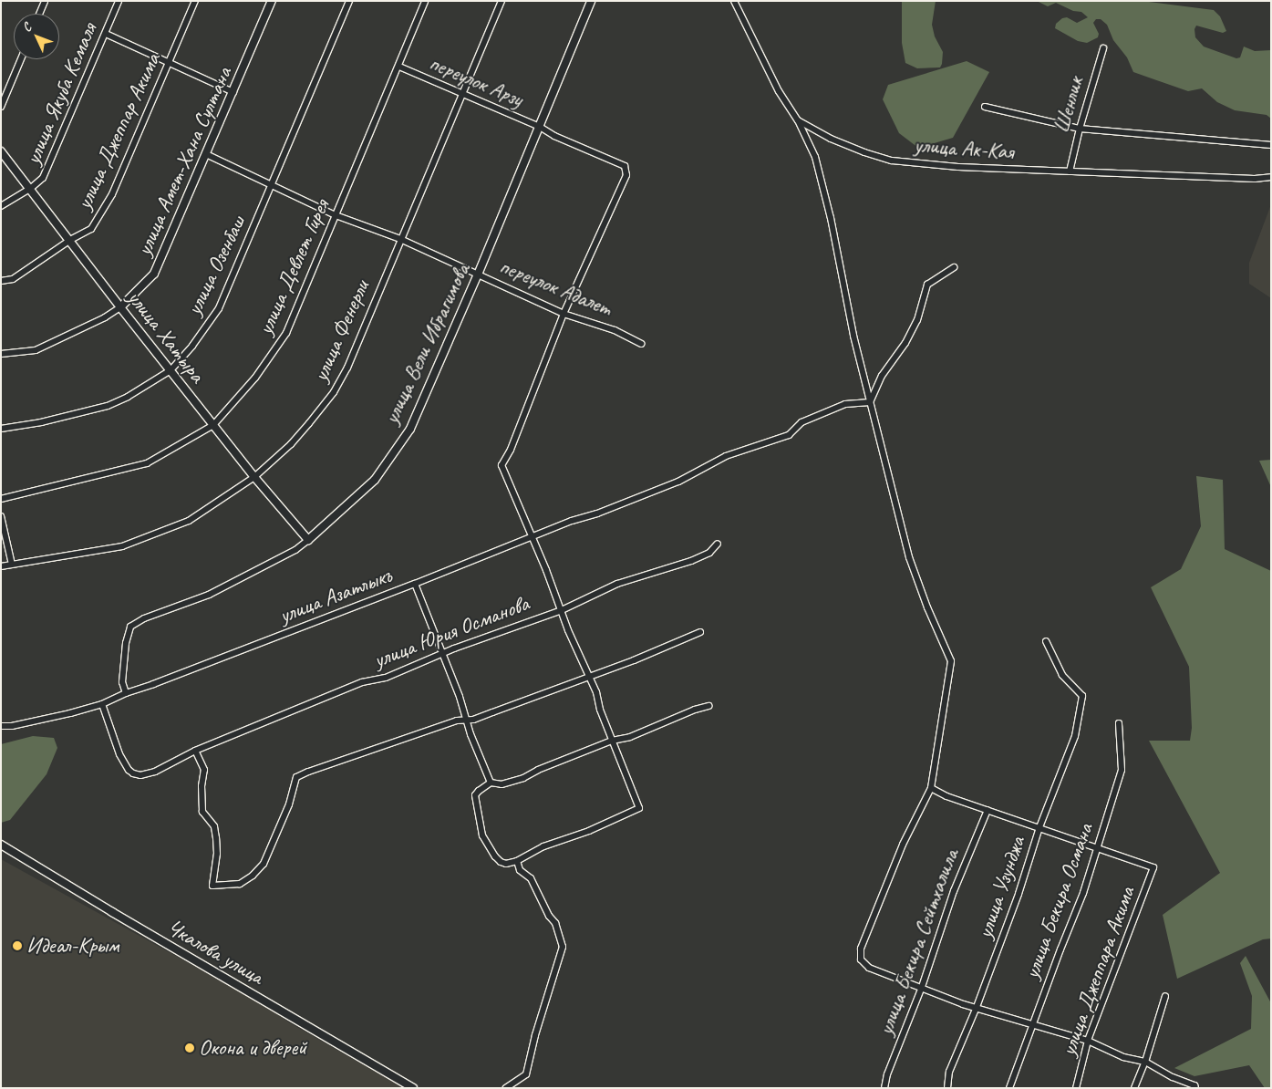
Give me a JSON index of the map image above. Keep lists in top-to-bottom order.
{
  "streets": {
    "street": [
      "переулок Арзу",
      "улица Якуба Кемаля",
      "Шенлик",
      "улица Джеппар Акима",
      "улица Ак-Кая",
      "улица Амет-Хана Султана",
      "улица Озенбаш",
      "улица Девлет Гирея",
      "переулок Адалет",
      "улица Фенерли",
      "улица Хатыра",
      "улица Вели Ибрагимова",
      "улица Азатлыкъ",
      "улица Юрия Османова",
      "улица Узунджа",
      "улица Бекира Османа",
      "улица Бекира Сейтхалила",
      "Чкалова улица",
      "улица Джеппара Акима"
    ]
  },
  "crossings": [
    ["переулок Арзу", "улица Девлет Гирея"],
    ["переулок Арзу", "переулок Адалет"],
    ["переулок Арзу", "улица Фенерли"],
    ["переулок Арзу", "улица Вели Ибрагимова"],
    ["улица Якуба Кемаля", "улица Хатыра"],
    ["Шенлик", "улица Ак-Кая"],
    ["улица Джеппар Акима", "улица Хатыра"],
    ["улица Амет-Хана Султана", "переулок Адалет"],
    ["улица Амет-Хана Султана", "улица Хатыра"],
    ["улица Озенбаш", "переулок Адалет"],
    ["улица Озенбаш", "улица Хатыра"],
    ["улица Девлет Гирея", "переулок Адалет"],
    ["улица Девлет Гирея", "улица Хатыра"],
    ["переулок Адалет", "улица Фенерли"],
    ["переулок Адалет", "улица Вели Ибрагимова"],
    ["улица Фенерли", "улица Хатыра"],
    ["улица Хатыра", "улица Вели Ибрагимова"],
    ["улица Вели Ибрагимова", "улица Азатлыкъ"],
    ["улица Азатлыкъ", "улица Юрия Османова"],
    ["улица Бекира Османа", "улица Джеппара Акима"]
  ],
  "places": ["Идеал-Крым", "Окона и дверей"],
  "north": "top left"
}
